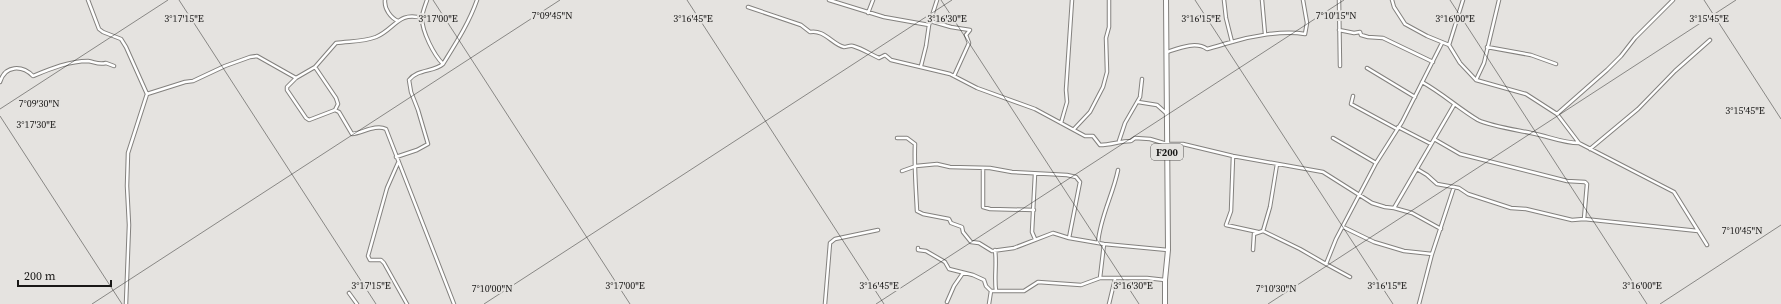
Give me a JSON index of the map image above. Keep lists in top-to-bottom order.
{
  "streets": {
    "main road": ["F200"]
  },
  "scale_bar": "200 m",
  "coordinates": [
    "7°09'45\"N",
    "7°10'15\"N",
    "3°17'15\"E",
    "3°17'00\"E",
    "3°16'45\"E",
    "3°16'30\"E",
    "3°16'15\"E",
    "3°16'00\"E",
    "3°15'45\"E",
    "7°09'30\"N",
    "3°17'30\"E",
    "7°10'45\"N",
    "7°10'00\"N",
    "7°10'30\"N"
  ]
}
